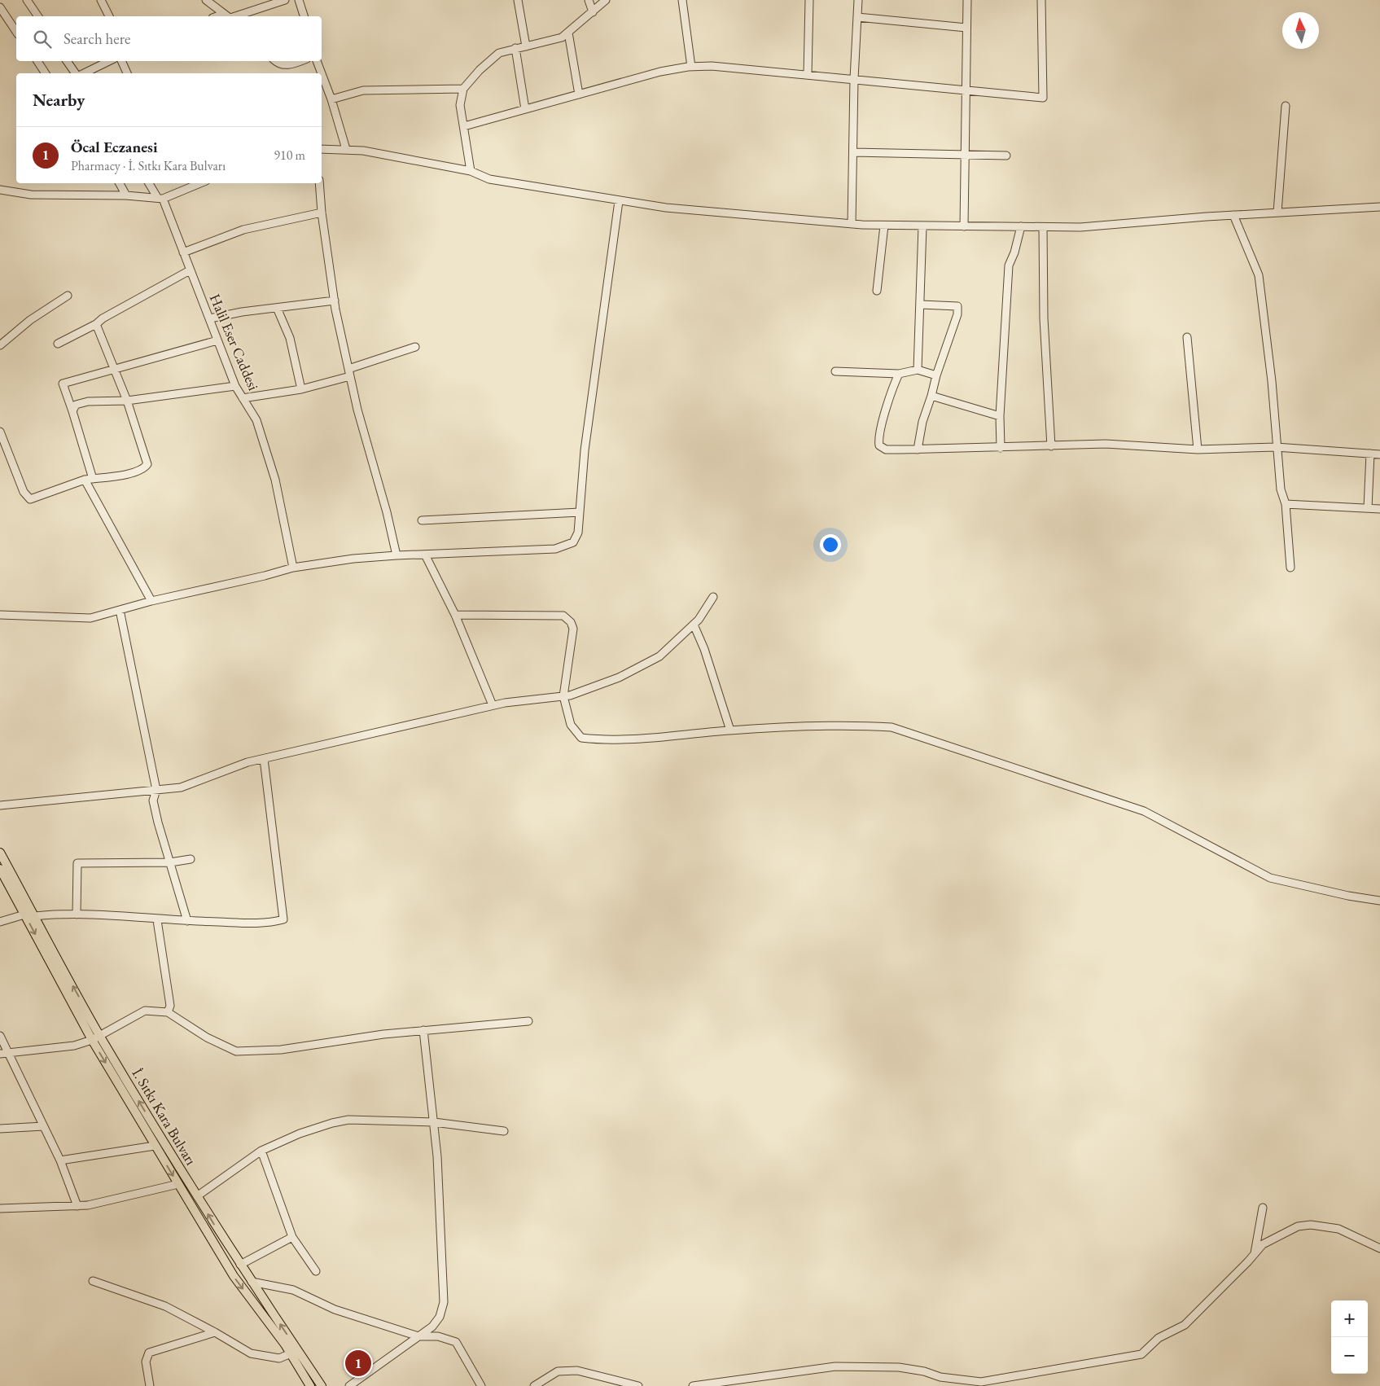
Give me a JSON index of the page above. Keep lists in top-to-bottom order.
{
  "streets": {
    "main road": ["İ. Sıtkı Kara Bulvarı"],
    "street": ["Halil Eser Caddesi"]
  },
  "north": "top",
  "page": {
    "search": "Search here",
    "heading": "Nearby",
    "list": [
      {
        "mark": "1",
        "name": "Öcal Eczanesi",
        "note": "Pharmacy · İ. Sıtkı Kara Bulvarı",
        "value": "910 m"
      }
    ],
    "map_buttons": ["+", "−"],
    "pins": "1"
  }
}
